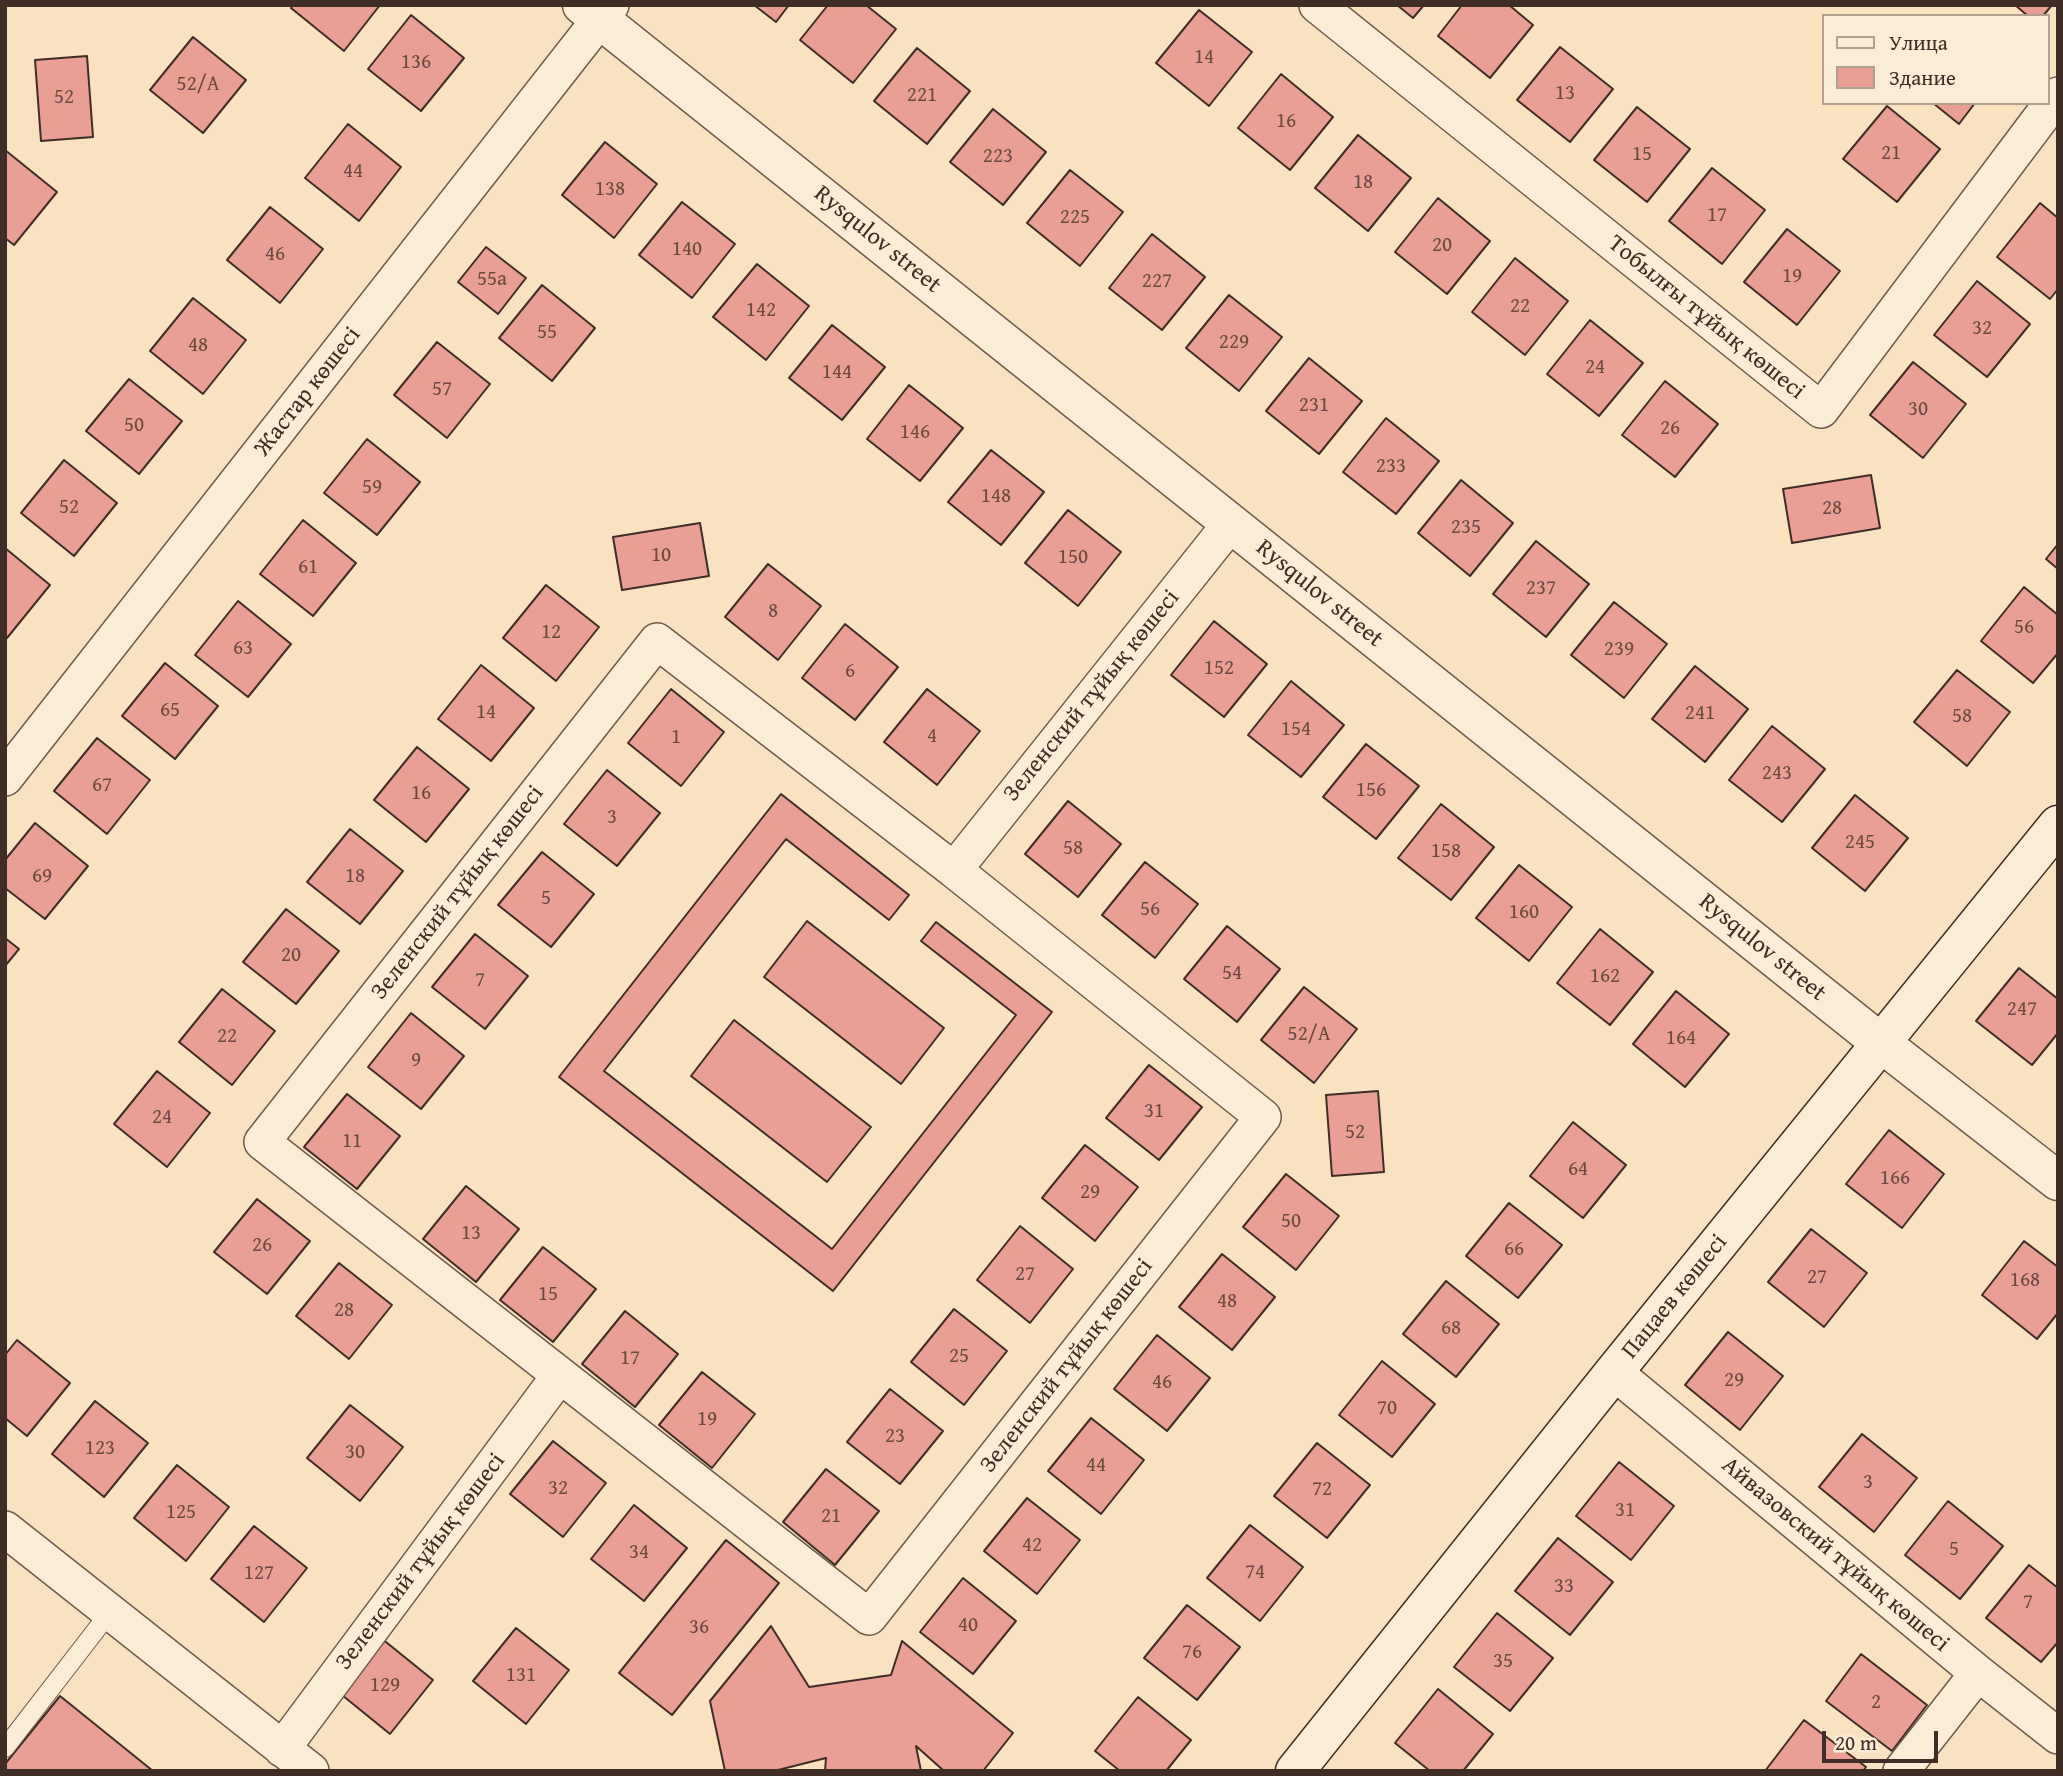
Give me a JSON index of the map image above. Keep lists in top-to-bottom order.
{
  "streets": {
    "street": [
      "Rysqulov street",
      "Тобылғы тұйық көшесі",
      "Жастар көшесі",
      "Зеленский тұйық көшесі",
      "Пацаев көшесі",
      "Айвазовский тұйық көшесі"
    ]
  },
  "crossings": [
    ["Rysqulov street", "Жастар көшесі"],
    ["Rysqulov street", "Зеленский тұйық көшесі"],
    ["Rysqulov street", "Пацаев көшесі"],
    ["Пацаев көшесі", "Айвазовский тұйық көшесі"]
  ],
  "house_numbers": [
    "14",
    "136",
    "52/А",
    "13",
    "221",
    "52",
    "16",
    "21",
    "15",
    "223",
    "44",
    "18",
    "138",
    "17",
    "225",
    "20",
    "140",
    "46",
    "19",
    "55а",
    "227",
    "22",
    "142",
    "32",
    "55",
    "229",
    "48",
    "24",
    "144",
    "57",
    "231",
    "30",
    "50",
    "26",
    "146",
    "233",
    "59",
    "148",
    "52",
    "28",
    "235",
    "10",
    "150",
    "61",
    "237",
    "8",
    "56",
    "12",
    "63",
    "239",
    "152",
    "6",
    "65",
    "14",
    "241",
    "58",
    "154",
    "4",
    "1",
    "243",
    "67",
    "156",
    "16",
    "3",
    "245",
    "58",
    "158",
    "69",
    "18",
    "5",
    "56",
    "160",
    "20",
    "54",
    "162",
    "7",
    "247",
    "52/А",
    "22",
    "164",
    "9",
    "31",
    "24",
    "52",
    "11",
    "64",
    "166",
    "29",
    "50",
    "13",
    "26",
    "66",
    "27",
    "27",
    "168",
    "15",
    "48",
    "28",
    "68",
    "25",
    "17",
    "29",
    "46",
    "70",
    "19",
    "23",
    "123",
    "30",
    "44",
    "3",
    "32",
    "72",
    "31",
    "125",
    "21",
    "42",
    "5",
    "34",
    "74",
    "127",
    "33",
    "7",
    "40",
    "36",
    "76",
    "35",
    "131",
    "129",
    "2"
  ],
  "legend": ["Улица", "Здание"],
  "scale_bar": "20 m"
}
